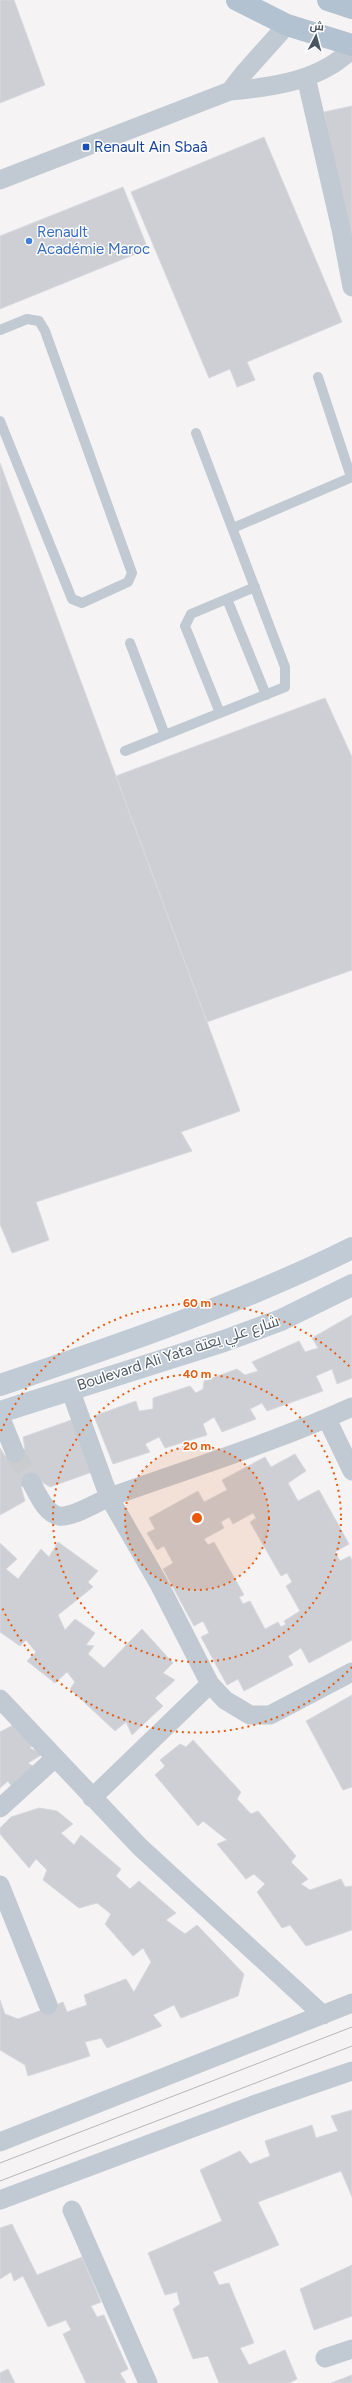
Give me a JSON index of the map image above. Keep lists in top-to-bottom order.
{
  "streets": {
    "street": ["Boulevard Ali Yata شارع علي يعتة"]
  },
  "places": {
    "transit": ["Renault Ain Sbaâ"],
    "other": ["Renault Académie Maroc"]
  },
  "north": "top",
  "rings": ["60 m", "40 m", "20 m"]
}
